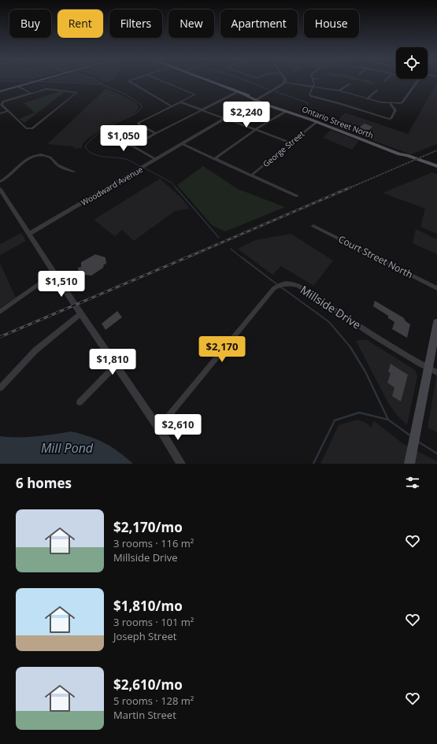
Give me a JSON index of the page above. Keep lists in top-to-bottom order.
{
  "streets": {
    "main road": ["Ontario Street North"],
    "street": [
      "George Street",
      "Woodward Avenue",
      "Court Street North",
      "Millside Drive"
    ]
  },
  "crossings": [
    ["Ontario Street North", "George Street"],
    ["Ontario Street North", "Woodward Avenue"]
  ],
  "water": ["Mill Pond"],
  "page": {
    "chip": [
      "Buy",
      "Rent",
      "Filters",
      "New",
      "Apartment",
      "House"
    ],
    "price": [
      "$2,240",
      "$1,050",
      "$1,510",
      "$2,170",
      "$1,810",
      "$2,610"
    ],
    "heading": "6 homes",
    "list": [
      {
        "name": "$2,170/mo",
        "note": "3 rooms · 116 m² · Millside Drive"
      },
      {
        "name": "$1,810/mo",
        "note": "3 rooms · 101 m² · Joseph Street"
      },
      {
        "name": "$2,610/mo",
        "note": "5 rooms · 128 m² · Martin Street"
      }
    ]
  }
}
